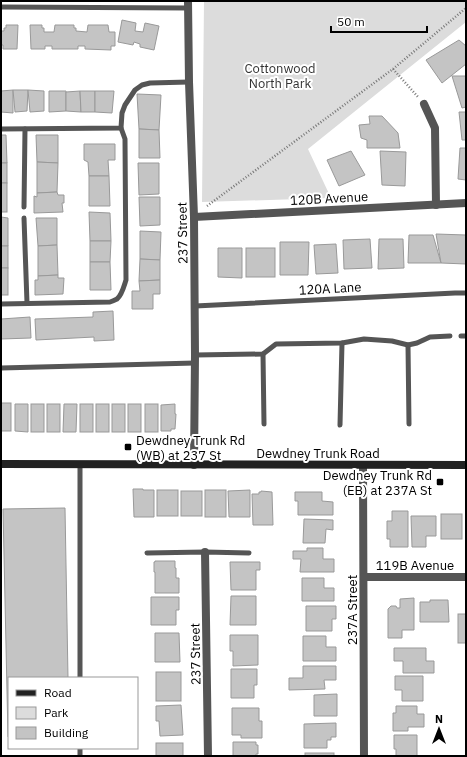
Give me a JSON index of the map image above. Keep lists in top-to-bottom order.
{
  "streets": {
    "main road": ["Dewdney Trunk Road"],
    "street": [
      "120B Avenue",
      "237 Street",
      "119B Avenue",
      "237A Street"
    ],
    "lane": ["120A Lane"]
  },
  "crossings": [
    ["120B Avenue", "237 Street"],
    ["237 Street", "120A Lane"],
    ["237 Street", "Dewdney Trunk Road"],
    ["Dewdney Trunk Road", "237A Street"],
    ["119B Avenue", "237A Street"]
  ],
  "parks": ["Cottonwood North Park"],
  "places": {
    "transit": ["Dewdney Trunk Rd (WB) at 237 St", "Dewdney Trunk Rd (EB) at 237A St"]
  },
  "legend": ["Road", "Park", "Building"],
  "scale_bar": "50 m",
  "north": "top"
}
